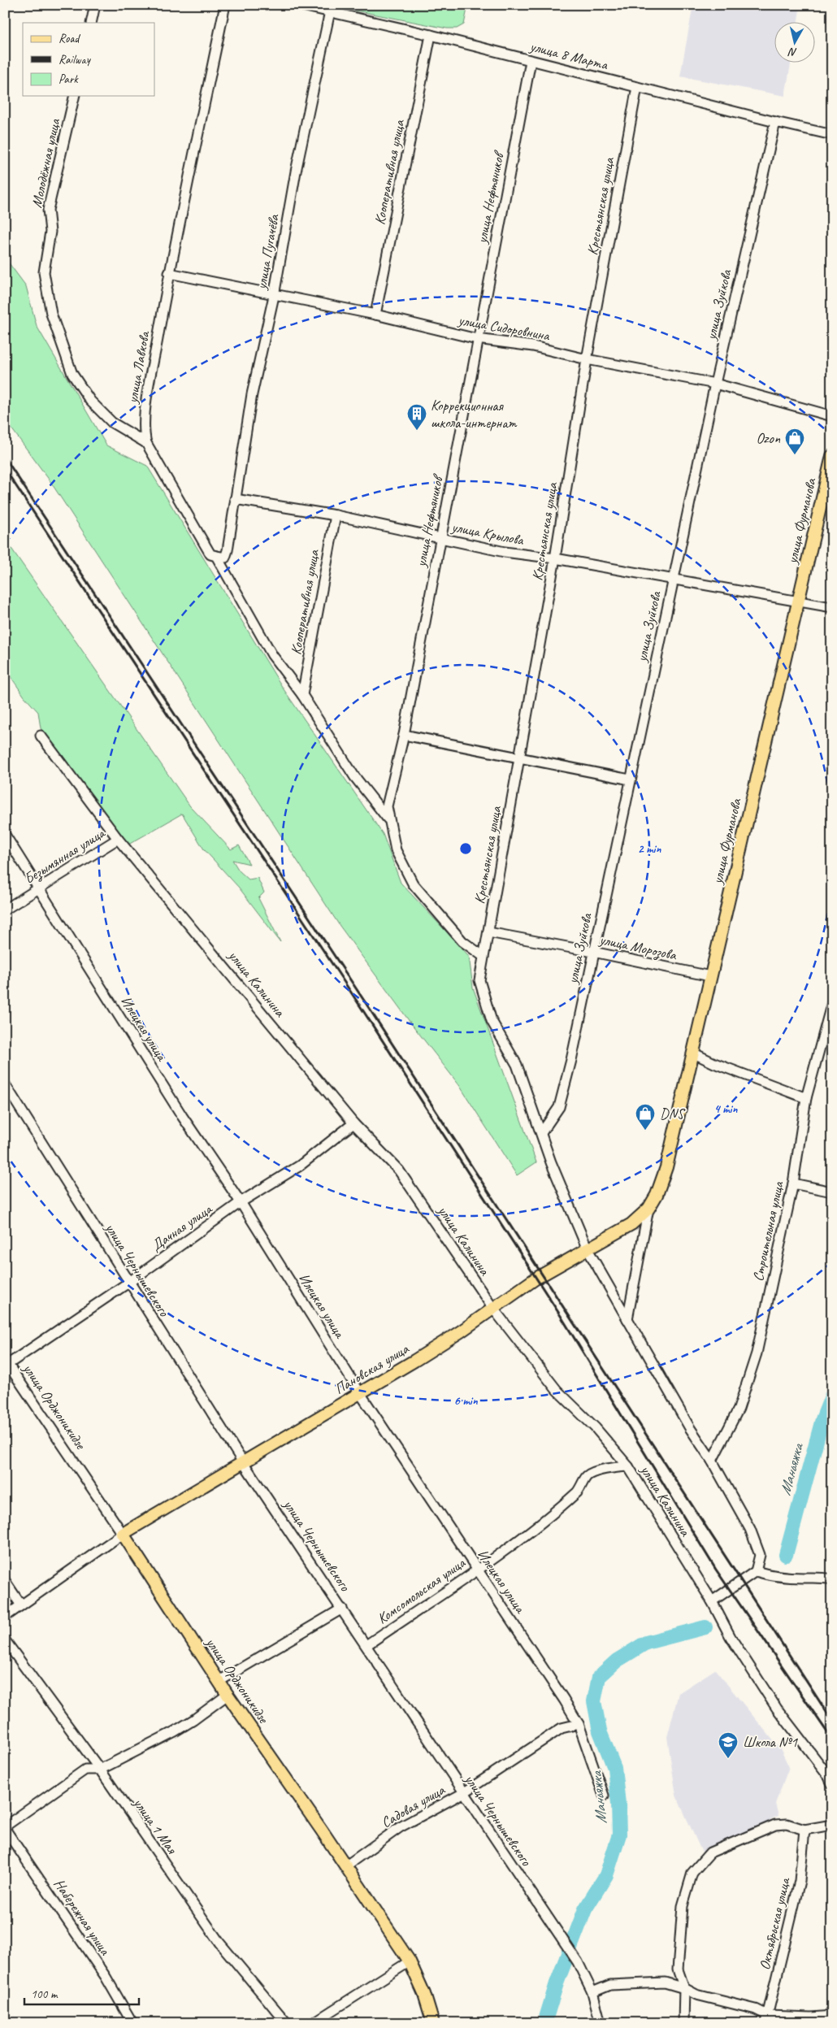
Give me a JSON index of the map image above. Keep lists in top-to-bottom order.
{
  "streets": {
    "main road": ["улица Фурманова", "Пановская улица", "улица Орджоникидзе"],
    "street": [
      "улица 8 Марта",
      "Молодёжная улица",
      "Кооперативная улица",
      "улица Нефтяников",
      "Крестьянская улица",
      "улица Пугачёва",
      "улица Зуйкова",
      "улица Сидоровнина",
      "улица Лавкова",
      "улица Крылова",
      "Безымянная улица",
      "улица Морозова",
      "улица Калинина",
      "Илецкая улица",
      "Дачная улица",
      "Строительная улица",
      "улица Чернышевского",
      "Комсомольская улица",
      "Садовая улица",
      "улица 1 Мая",
      "Набережная улица",
      "Октябрьская улица"
    ]
  },
  "crossings": [
    ["улица 8 Марта", "Кооперативная улица"],
    ["улица 8 Марта", "улица Нефтяников"],
    ["улица 8 Марта", "Крестьянская улица"],
    ["улица 8 Марта", "улица Пугачёва"],
    ["улица 8 Марта", "улица Зуйкова"],
    ["Молодёжная улица", "улица Лавкова"],
    ["Кооперативная улица", "улица Сидоровнина"],
    ["Кооперативная улица", "улица Лавкова"],
    ["Кооперативная улица", "улица Крылова"],
    ["улица Нефтяников", "Крестьянская улица"],
    ["улица Нефтяников", "улица Сидоровнина"],
    ["улица Нефтяников", "улица Лавкова"],
    ["улица Нефтяников", "улица Крылова"],
    ["Крестьянская улица", "улица Зуйкова"],
    ["Крестьянская улица", "улица Сидоровнина"],
    ["Крестьянская улица", "улица Крылова"],
    ["Крестьянская улица", "улица Морозова"],
    ["улица Пугачёва", "улица Сидоровнина"],
    ["улица Пугачёва", "улица Лавкова"],
    ["улица Пугачёва", "улица Крылова"],
    ["улица Зуйкова", "улица Сидоровнина"],
    ["улица Зуйкова", "улица Крылова"],
    ["улица Зуйкова", "улица Морозова"],
    ["улица Сидоровнина", "улица Лавкова"],
    ["улица Фурманова", "улица Крылова"],
    ["улица Фурманова", "улица Морозова"],
    ["улица Фурманова", "Пановская улица"],
    ["Безымянная улица", "улица Калинина"],
    ["Безымянная улица", "Илецкая улица"],
    ["улица Калинина", "Дачная улица"],
    ["улица Калинина", "Пановская улица"],
    ["улица Калинина", "Комсомольская улица"],
    ["Илецкая улица", "Дачная улица"],
    ["Илецкая улица", "Пановская улица"],
    ["Илецкая улица", "Комсомольская улица"],
    ["Илецкая улица", "Садовая улица"],
    ["Дачная улица", "улица Чернышевского"],
    ["Дачная улица", "улица Орджоникидзе"],
    ["улица Чернышевского", "Пановская улица"],
    ["улица Чернышевского", "Комсомольская улица"],
    ["улица Чернышевского", "Садовая улица"],
    ["Пановская улица", "улица Орджоникидзе"],
    ["улица Орджоникидзе", "Садовая улица"]
  ],
  "water": ["Маньяжка"],
  "places": {
    "building": ["Коррекционная школа-интернат"],
    "shop": ["Ozon", "DNS"],
    "school or university": ["Школа №1"]
  },
  "legend": ["Road", "Railway", "Park"],
  "scale_bar": "100 m",
  "north": "bottom",
  "rings": ["2 min", "4 min", "6 min"]
}
